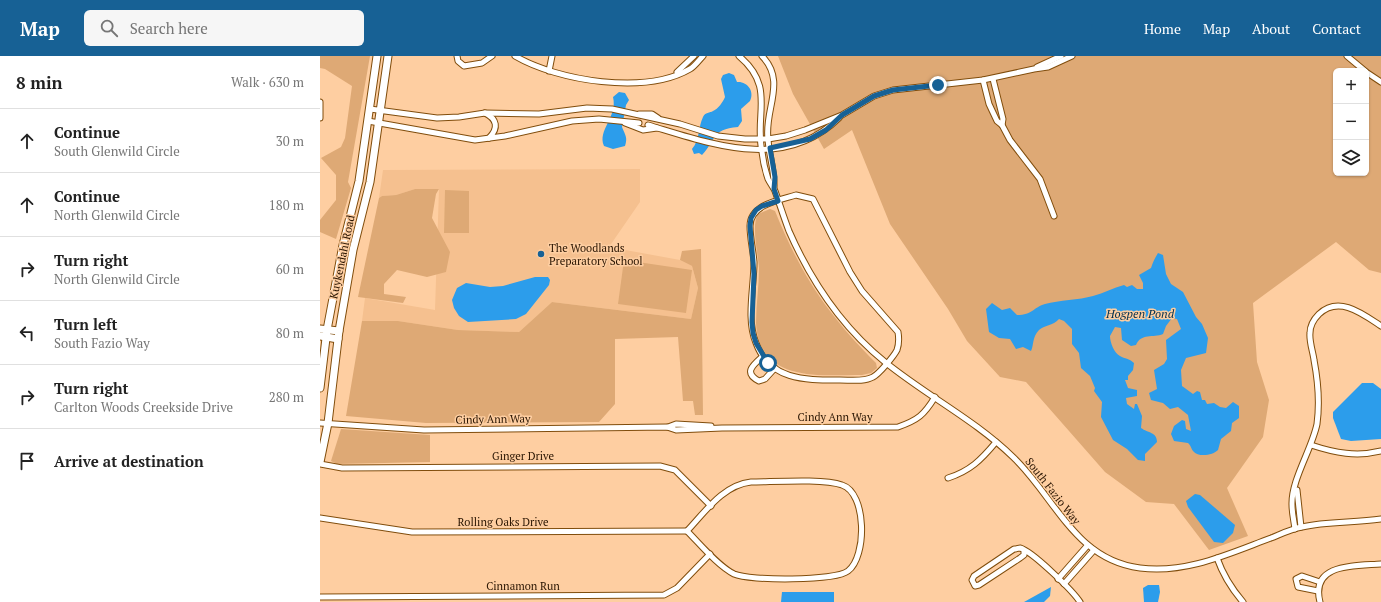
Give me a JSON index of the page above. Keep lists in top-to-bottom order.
{
  "streets": {
    "main road": ["Kuykendahl Road"],
    "street": [
      "Cindy Ann Way",
      "Ginger Drive",
      "South Fazio Way",
      "Rolling Oaks Drive",
      "Cinnamon Run"
    ]
  },
  "crossings": [
    ["Kuykendahl Road", "Cindy Ann Way"],
    ["Kuykendahl Road", "Ginger Drive"],
    ["Cindy Ann Way", "South Fazio Way"]
  ],
  "water": ["Hogpen Pond"],
  "places": ["The Woodlands Preparatory School"],
  "page": {
    "header": "Map",
    "search": "Search here",
    "nav": [
      "Home",
      "Map",
      "About",
      "Contact"
    ],
    "heading": ["8 min", "Walk · 630 m"],
    "map_buttons": ["+", "−"],
    "list": [
      ["Continue", "South Glenwild Circle", "30 m"],
      ["Continue", "North Glenwild Circle", "180 m"],
      ["Turn right", "North Glenwild Circle", "60 m"],
      ["Turn left", "South Fazio Way", "80 m"],
      ["Turn right", "Carlton Woods Creekside Drive", "280 m"],
      "Arrive at destination"
    ]
  }
}
